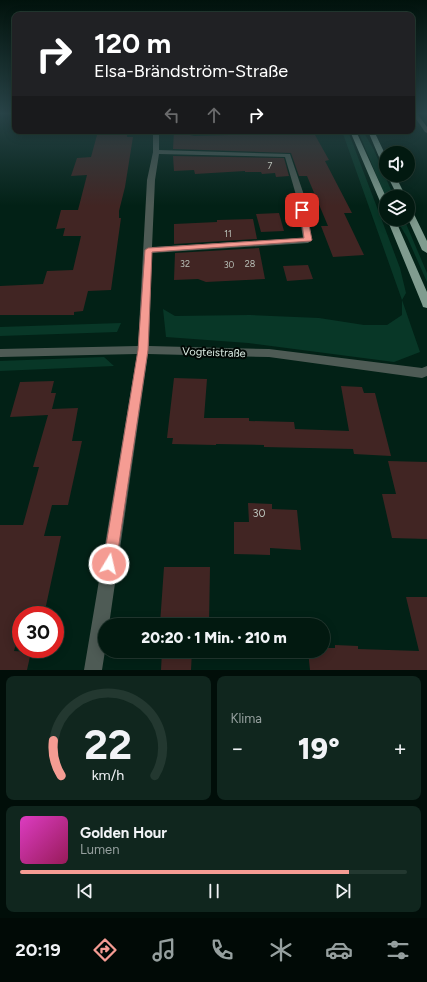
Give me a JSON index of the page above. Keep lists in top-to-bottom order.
{
  "streets": {
    "street": ["Vogteistraße"]
  },
  "house_numbers": [
    "7",
    "11",
    "32",
    "28",
    "30",
    "30"
  ],
  "page": {
    "turn": ["120 m", "Elsa-Brändström-Straße"],
    "limit": "30",
    "trip": "20:20 · 1 Min. · 210 m",
    "tile": "Klima",
    "heat": ["−", "19°", "+"],
    "song": ["Golden Hour", "Lumen"],
    "tabs": "20:19",
    "gauge": ["22", "km/h"]
  }
}
